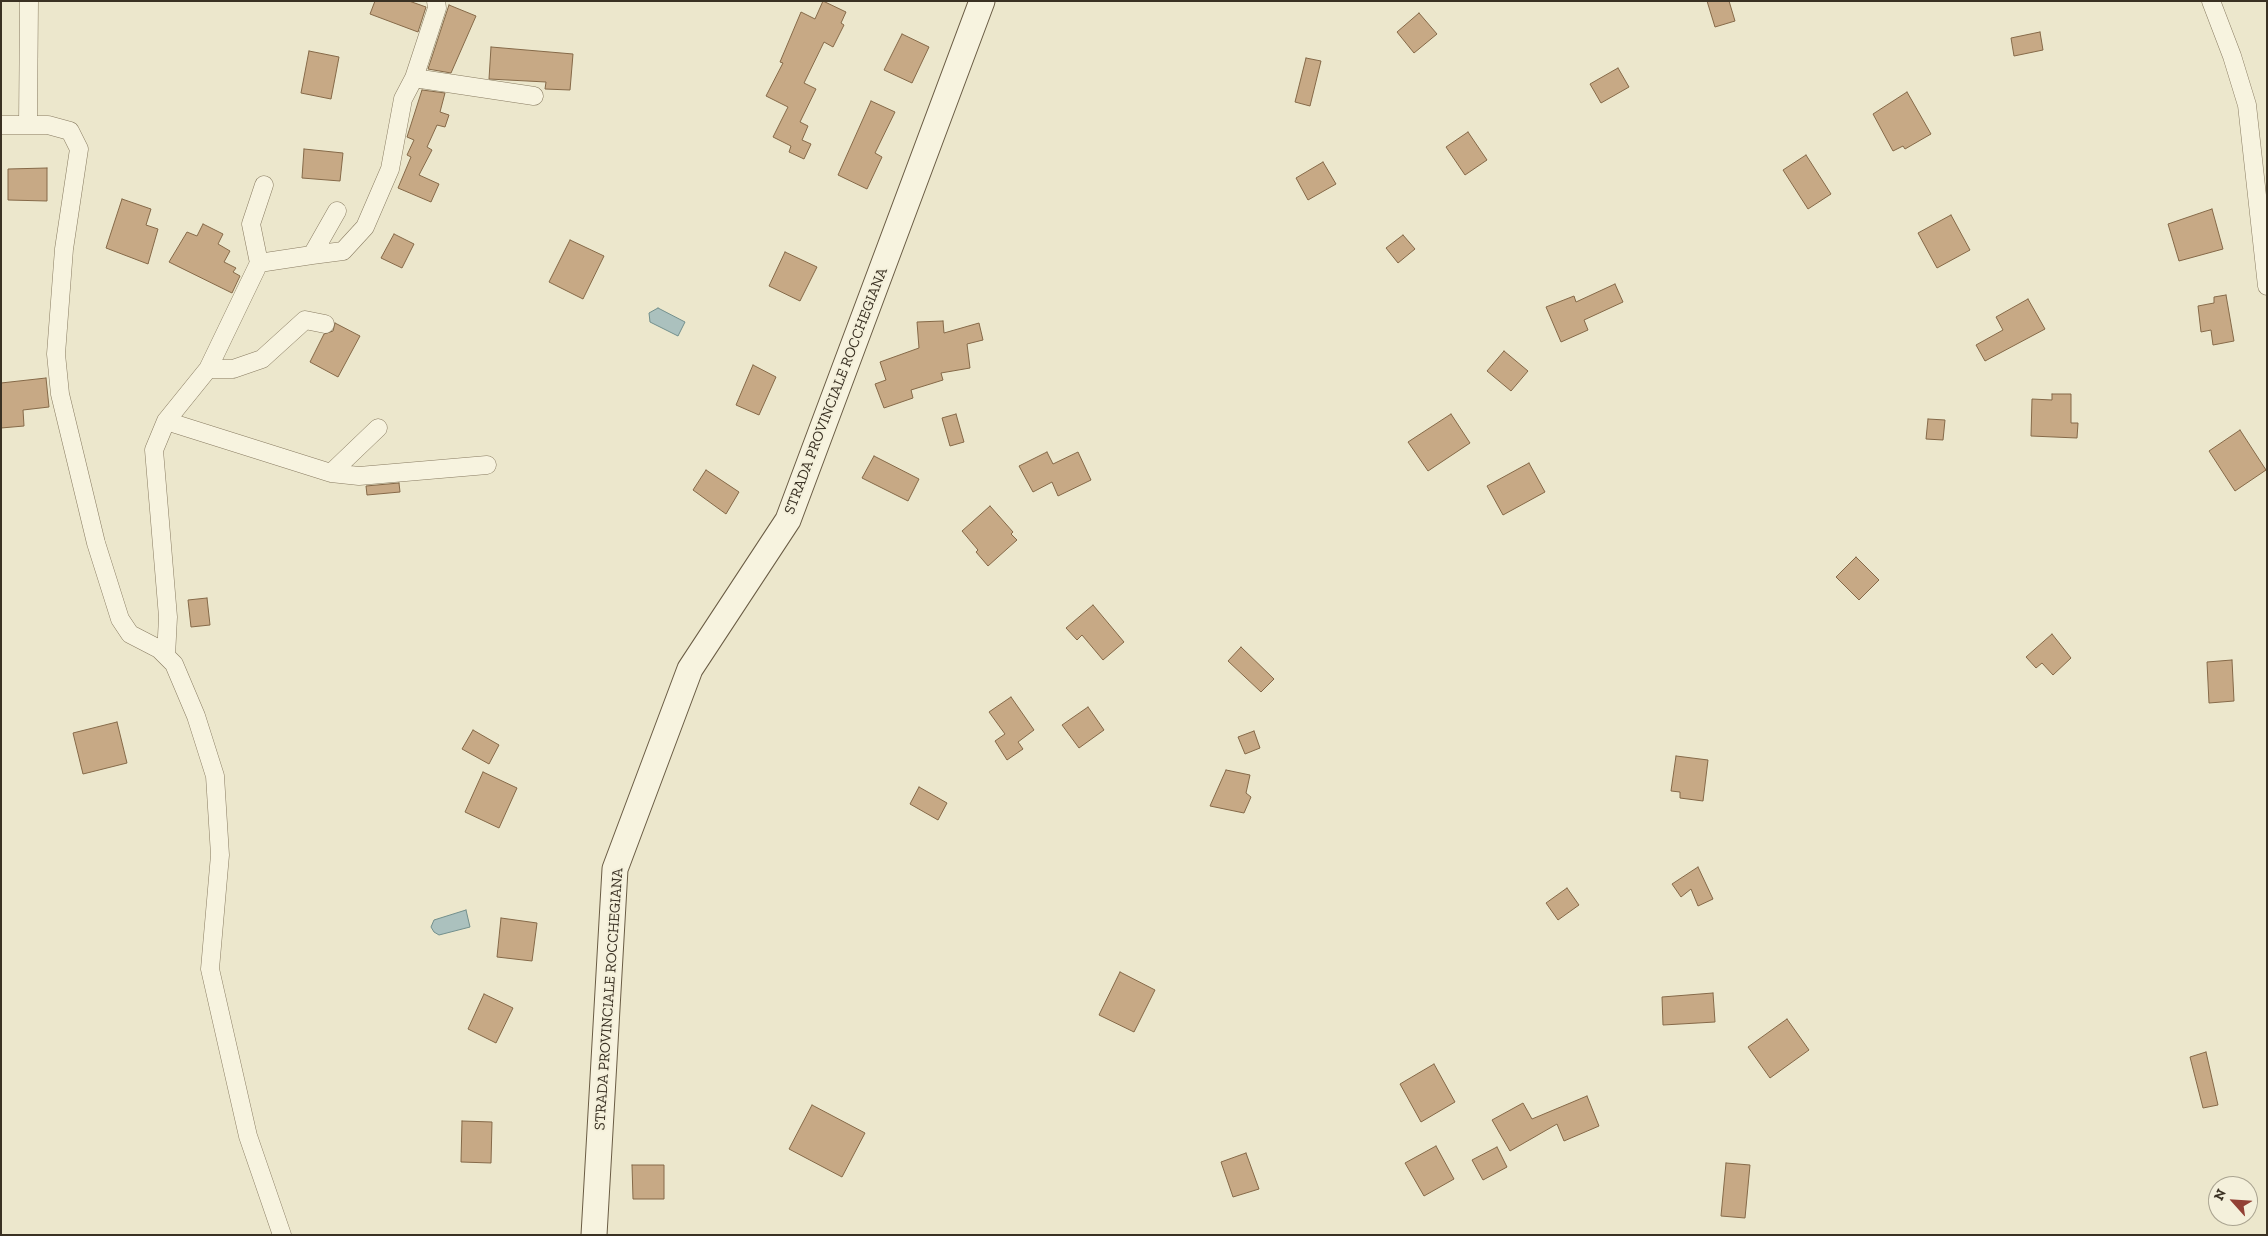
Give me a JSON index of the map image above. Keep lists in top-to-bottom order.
{
  "streets": {
    "main road": ["STRADA PROVINCIALE ROCCHEGIANA"]
  },
  "north": "top left"
}
